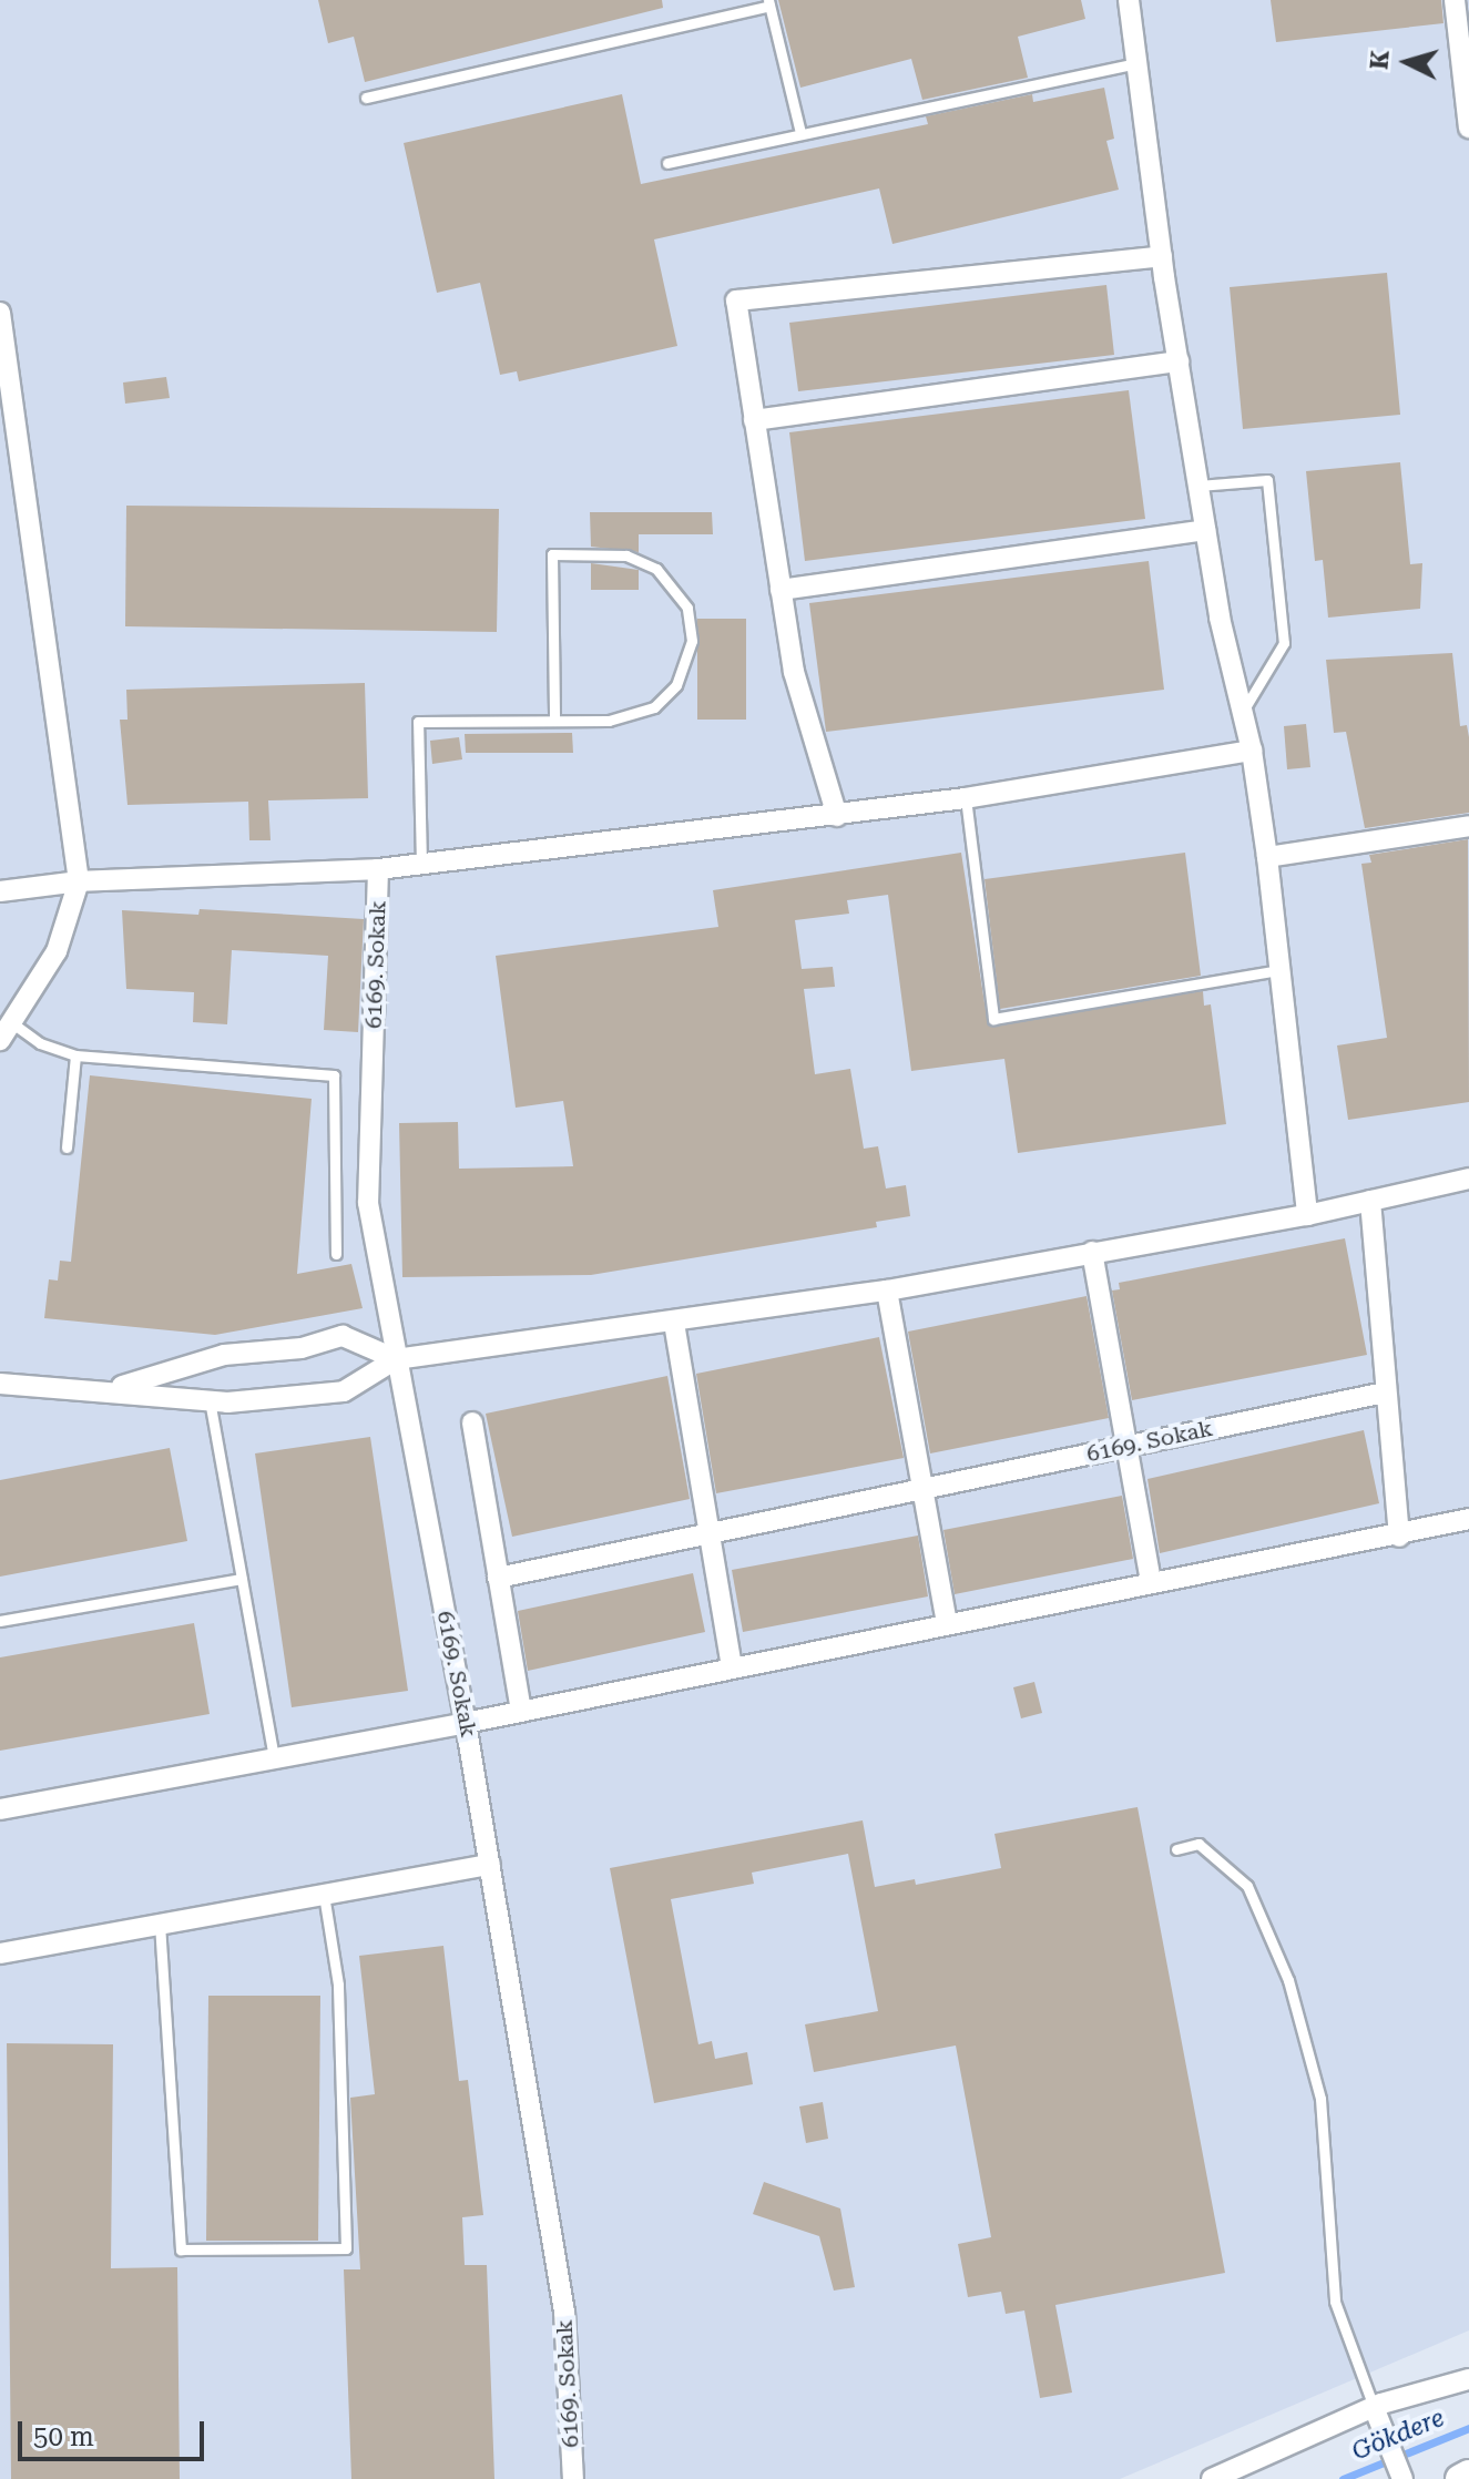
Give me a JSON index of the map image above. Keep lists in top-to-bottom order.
{
  "streets": {
    "street": ["6169. Sokak"]
  },
  "water": ["Gökdere"],
  "scale_bar": "50 m",
  "north": "left"
}
